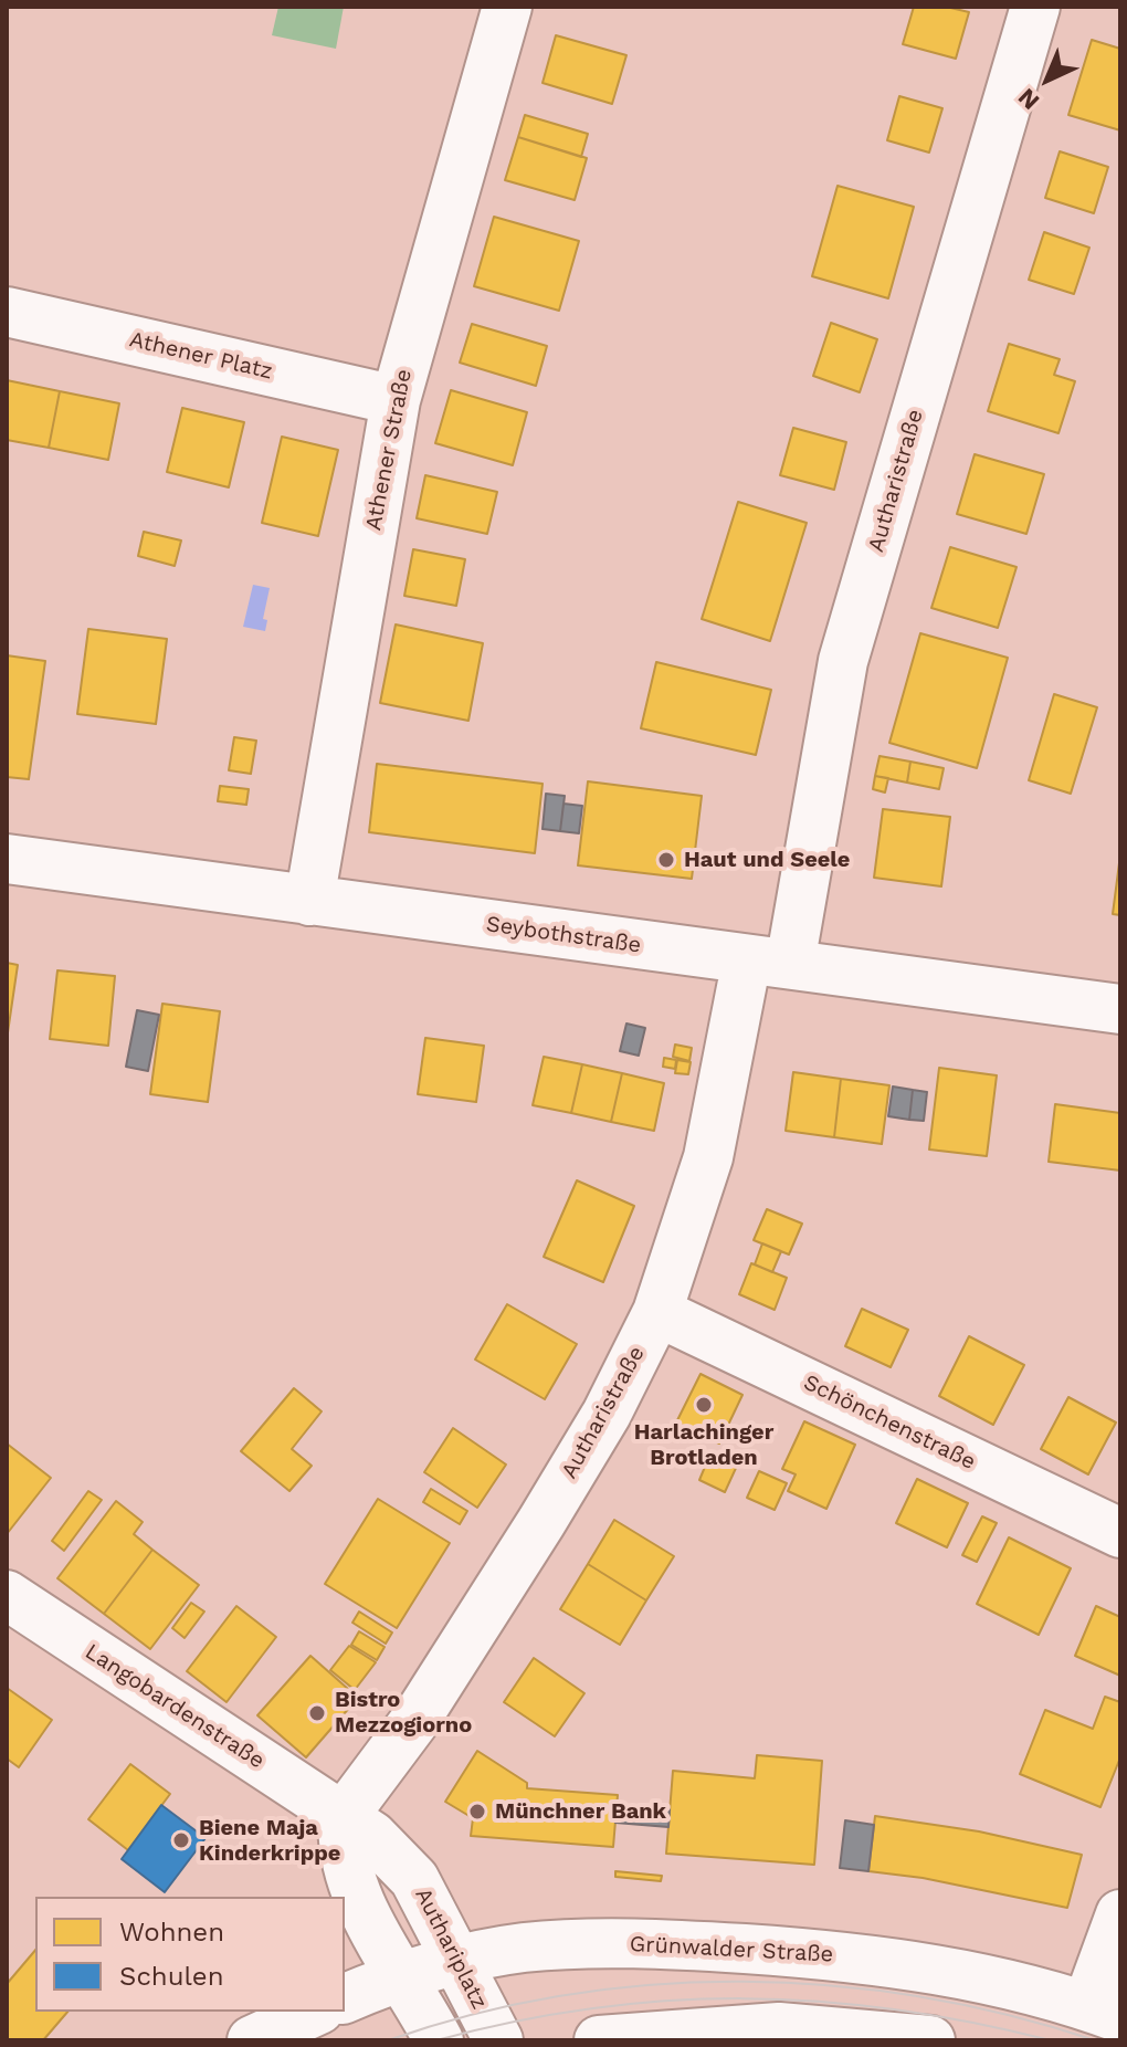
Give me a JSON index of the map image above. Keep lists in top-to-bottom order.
{
  "streets": {
    "street": [
      "Athener Platz",
      "Athener Straße",
      "Autharistraße",
      "Seybothstraße",
      "Schönchenstraße",
      "Langobardenstraße",
      "Authariplatz",
      "Grünwalder Straße"
    ]
  },
  "crossings": [
    ["Athener Platz", "Athener Straße"],
    ["Athener Straße", "Seybothstraße"],
    ["Autharistraße", "Seybothstraße"],
    ["Autharistraße", "Schönchenstraße"],
    ["Autharistraße", "Langobardenstraße"],
    ["Autharistraße", "Authariplatz"],
    ["Langobardenstraße", "Authariplatz"],
    ["Authariplatz", "Grünwalder Straße"]
  ],
  "places": [
    "Haut und Seele",
    "Harlachinger Brotladen",
    "Bistro Mezzogiorno",
    "Münchner Bank",
    "Biene Maja Kinderkrippe"
  ],
  "legend": ["Wohnen", "Schulen"],
  "north": "bottom left"
}
